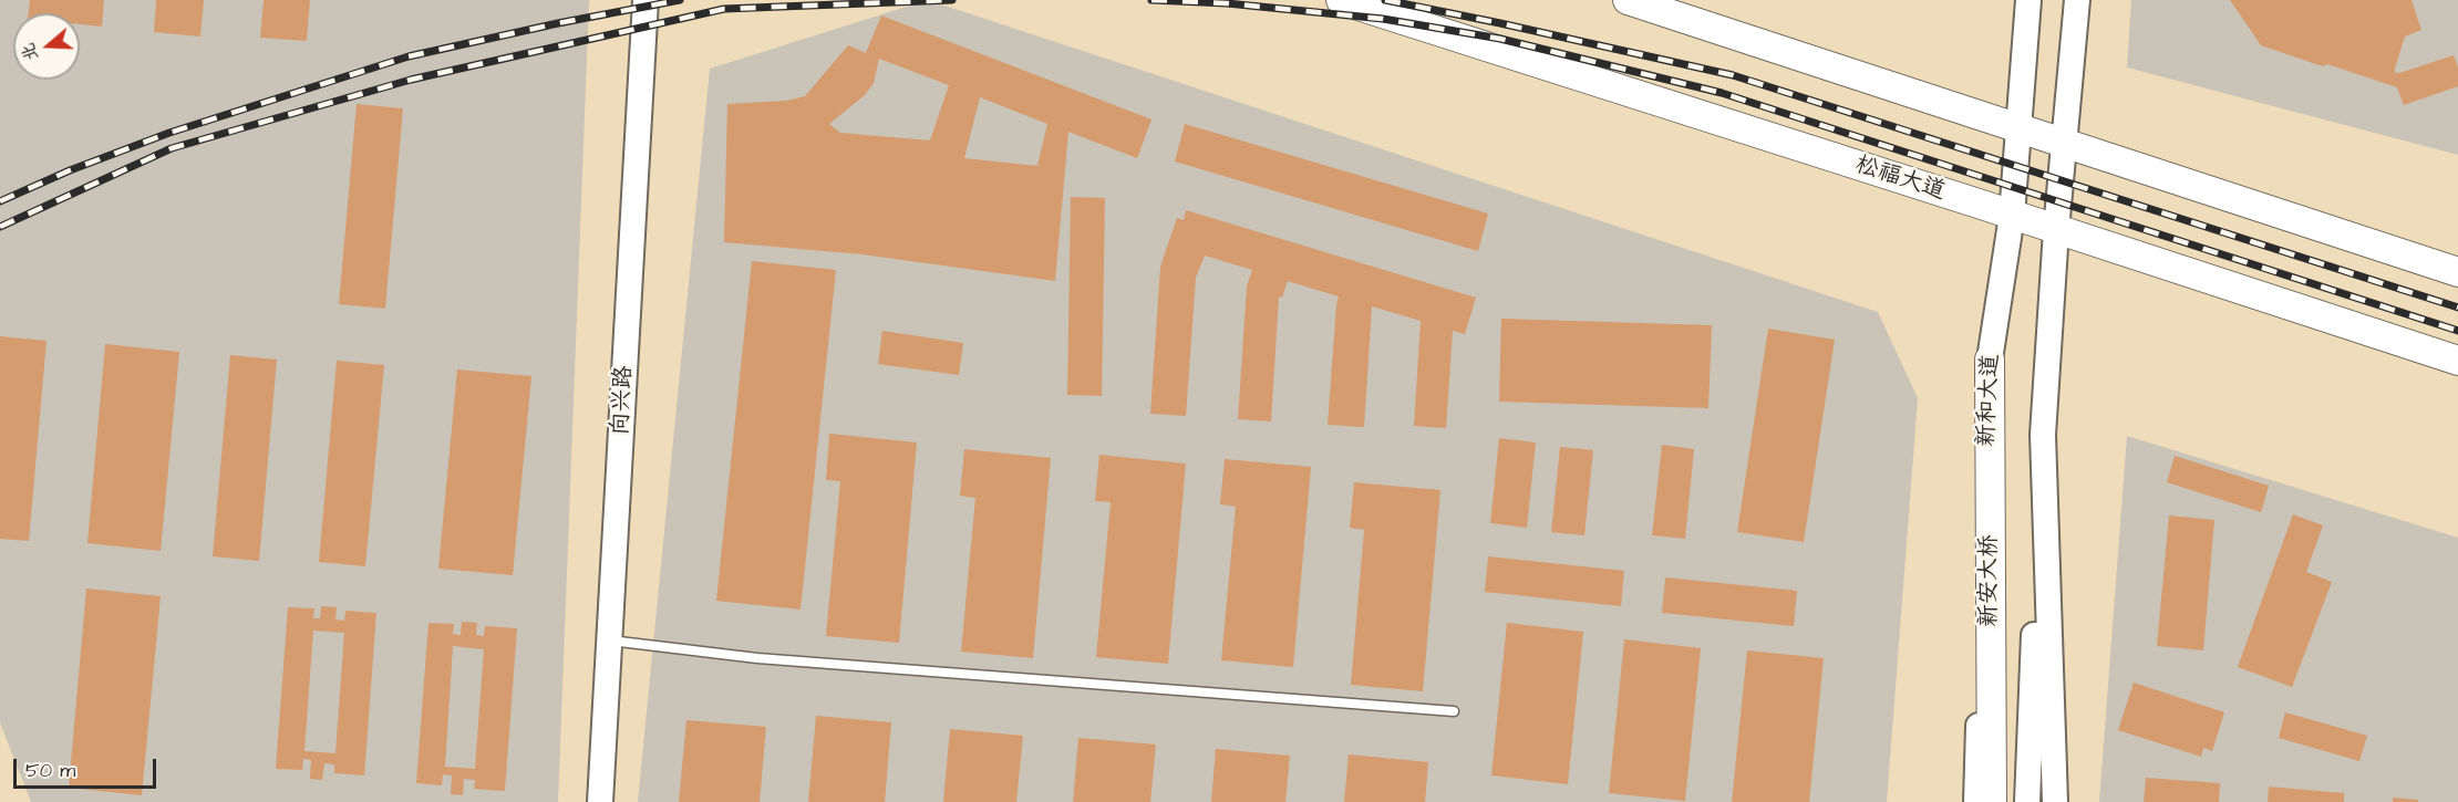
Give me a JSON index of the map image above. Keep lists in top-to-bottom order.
{
  "streets": {
    "main road": [
      "松福大道",
      "向兴路",
      "新和大道",
      "新安大桥"
    ]
  },
  "crossings": [
    ["松福大道", "新和大道"],
    ["新和大道", "新安大桥"]
  ],
  "scale_bar": "50 m",
  "north": "left"
}
